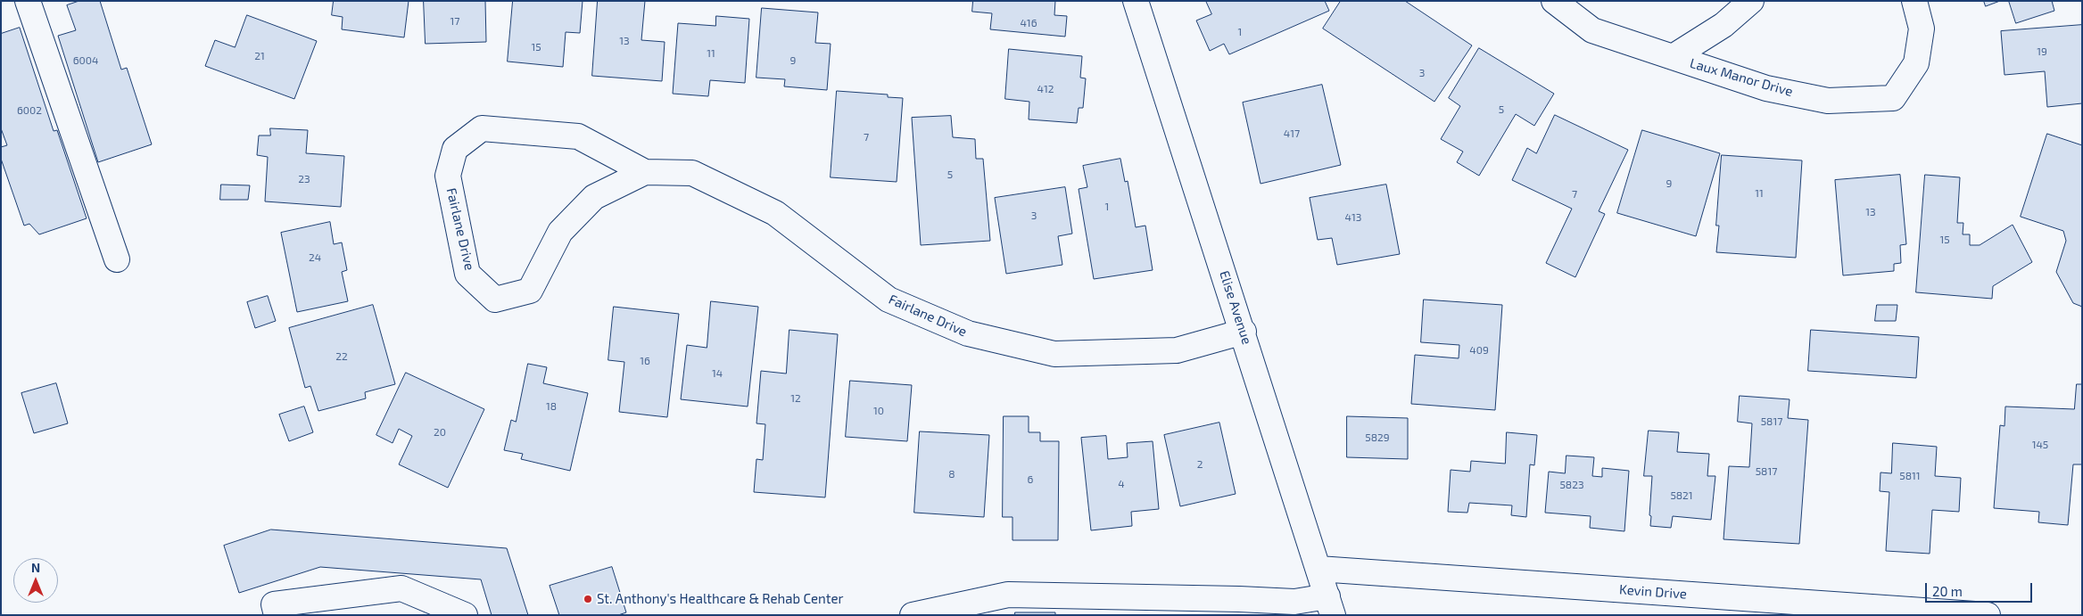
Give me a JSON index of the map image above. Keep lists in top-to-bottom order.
{
  "streets": {
    "street": [
      "Laux Manor Drive",
      "Fairlane Drive",
      "Elise Avenue",
      "Kevin Drive"
    ]
  },
  "crossings": [
    ["Fairlane Drive", "Elise Avenue"],
    ["Elise Avenue", "Kevin Drive"]
  ],
  "places": ["St. Anthony's Healthcare & Rehab Center"],
  "house_numbers": [
    "17",
    "416",
    "1",
    "13",
    "15",
    "19",
    "11",
    "21",
    "6004",
    "9",
    "3",
    "412",
    "5",
    "6002",
    "417",
    "7",
    "5",
    "23",
    "9",
    "11",
    "7",
    "1",
    "13",
    "3",
    "413",
    "15",
    "24",
    "409",
    "22",
    "16",
    "14",
    "12",
    "18",
    "10",
    "5817",
    "20",
    "5829",
    "145",
    "2",
    "5817",
    "8",
    "5811",
    "6",
    "4",
    "5823",
    "5821"
  ],
  "scale_bar": "20 m",
  "north": "top"
}
